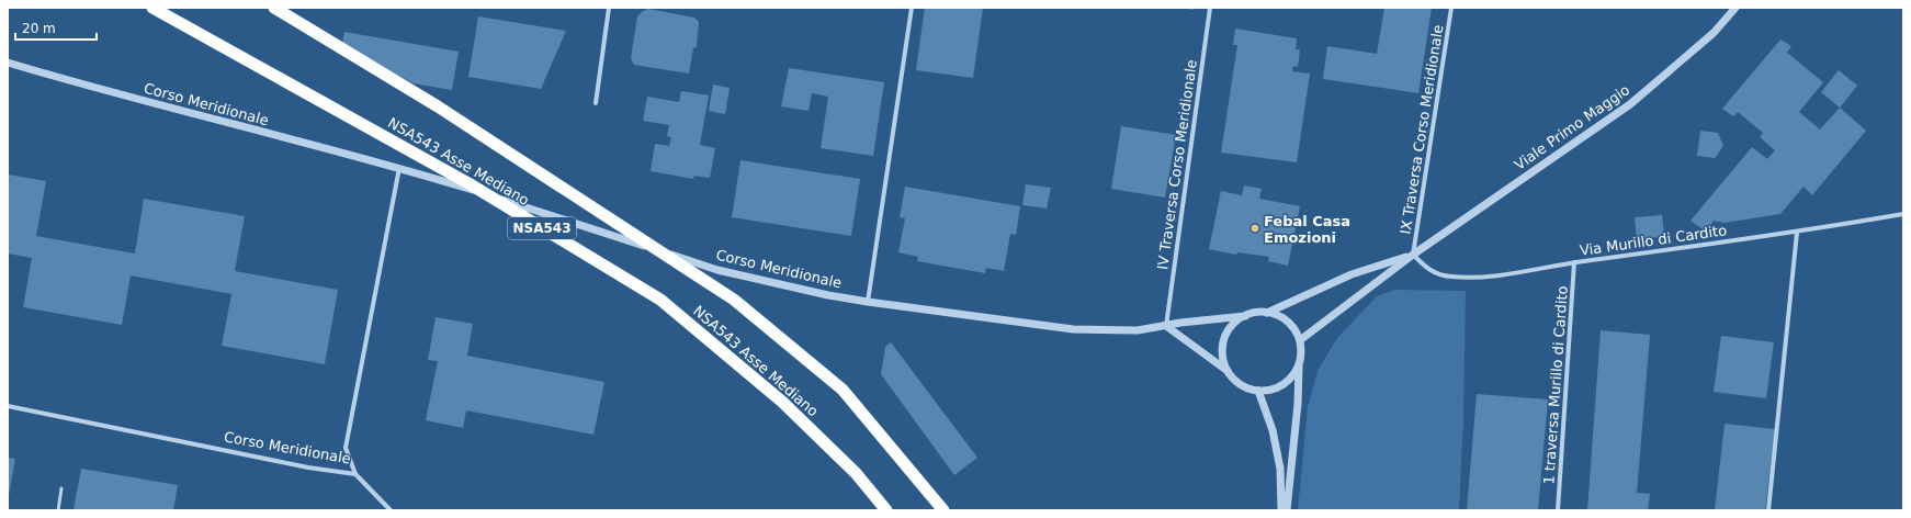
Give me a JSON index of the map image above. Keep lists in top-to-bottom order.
{
  "streets": {
    "highway": ["NSA543 Asse Mediano", "NSA543"],
    "street": [
      "Corso Meridionale",
      "Viale Primo Maggio",
      "IX Traversa Corso Meridionale",
      "IV Traversa Corso Meridionale",
      "Via Murillo di Cardito",
      "1 traversa Murillo di Cardito"
    ]
  },
  "crossings": [
    ["Corso Meridionale", "Viale Primo Maggio"],
    ["Corso Meridionale", "IV Traversa Corso Meridionale"],
    ["Viale Primo Maggio", "IX Traversa Corso Meridionale"],
    ["Viale Primo Maggio", "Via Murillo di Cardito"],
    ["IX Traversa Corso Meridionale", "Via Murillo di Cardito"],
    ["Via Murillo di Cardito", "1 traversa Murillo di Cardito"]
  ],
  "places": ["Febal Casa Emozioni"],
  "scale_bar": "20 m"
}
